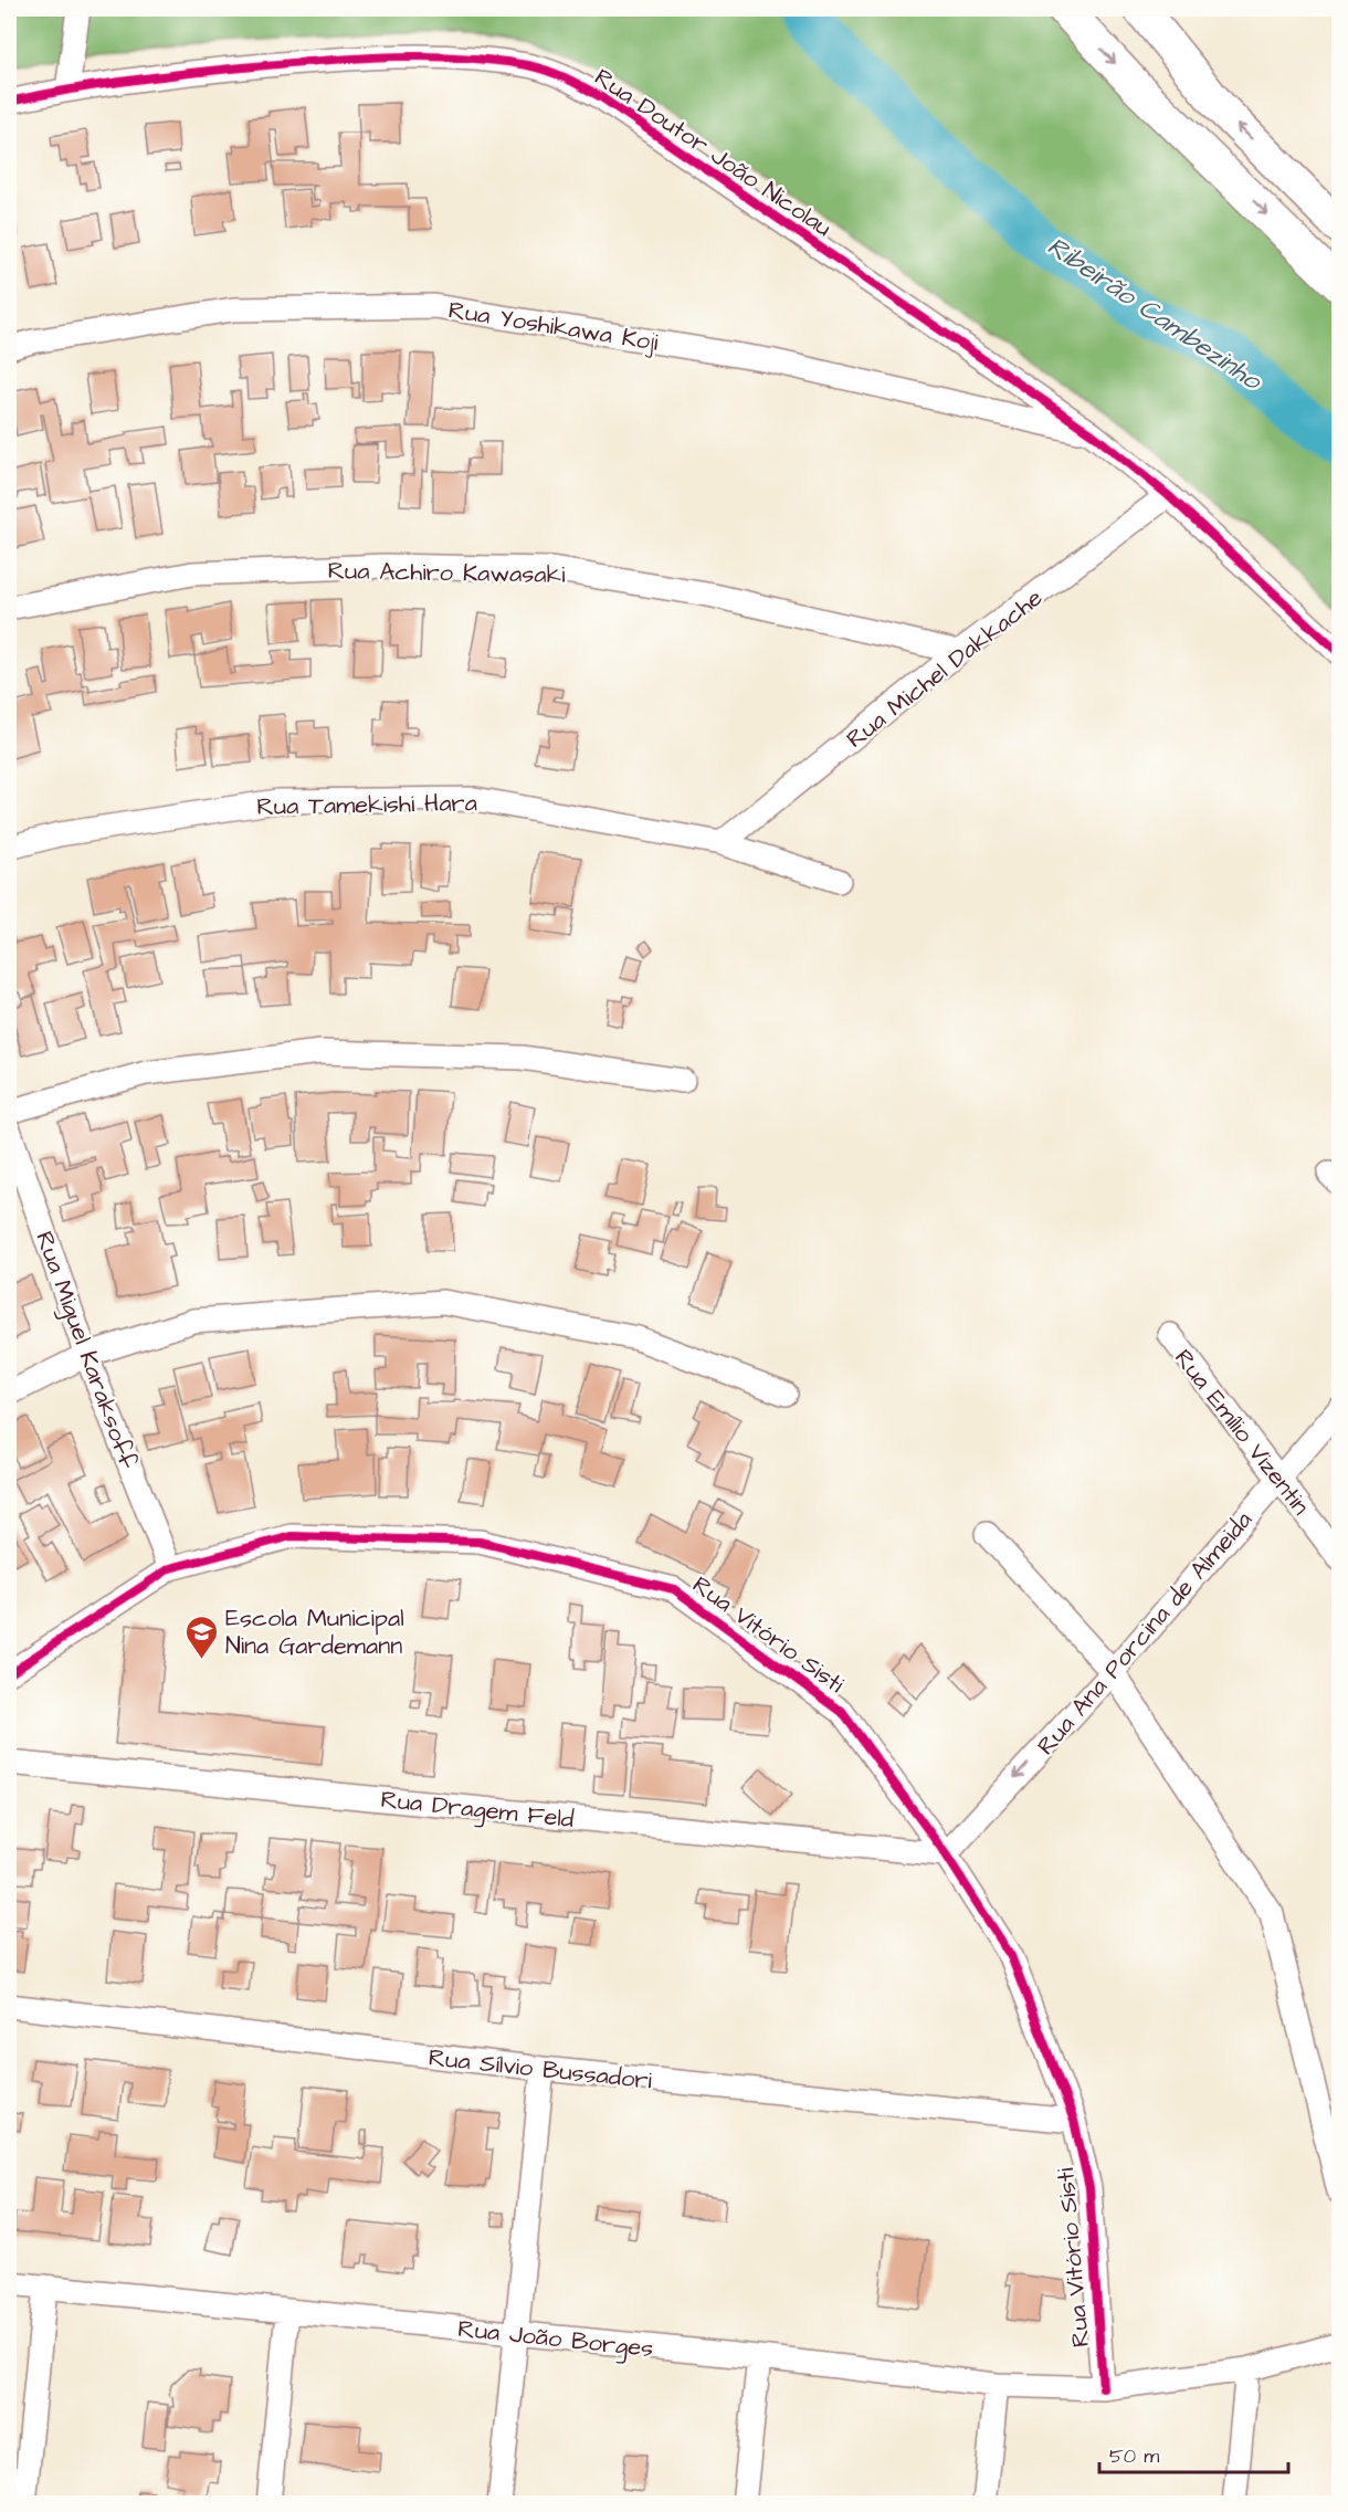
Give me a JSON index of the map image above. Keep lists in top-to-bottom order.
{
  "streets": {
    "street": [
      "Rua Doutor João Nicolau",
      "Rua Yoshikawa Koji",
      "Rua Achiro Kawasaki",
      "Rua Michel Dakkache",
      "Rua Tamekishi Hara",
      "Rua Miguel Karaksoff",
      "Rua Emílio Vizentin",
      "Rua Ana Porcina de Almeida",
      "Rua Vitório Sisti",
      "Rua Dragem Feld",
      "Rua Sílvio Bussadori",
      "Rua João Borges"
    ]
  },
  "crossings": [
    ["Rua Doutor João Nicolau", "Rua Yoshikawa Koji"],
    ["Rua Doutor João Nicolau", "Rua Michel Dakkache"],
    ["Rua Achiro Kawasaki", "Rua Michel Dakkache"],
    ["Rua Michel Dakkache", "Rua Tamekishi Hara"],
    ["Rua Miguel Karaksoff", "Rua Vitório Sisti"],
    ["Rua Emílio Vizentin", "Rua Ana Porcina de Almeida"],
    ["Rua Ana Porcina de Almeida", "Rua Vitório Sisti"],
    ["Rua Ana Porcina de Almeida", "Rua Dragem Feld"],
    ["Rua Vitório Sisti", "Rua Dragem Feld"],
    ["Rua Vitório Sisti", "Rua Sílvio Bussadori"],
    ["Rua Vitório Sisti", "Rua João Borges"]
  ],
  "one_way": ["Rua Ana Porcina de Almeida"],
  "water": ["Ribeirão Cambezinho"],
  "places": {
    "school or university": ["Escola Municipal Nina Gardemann"]
  },
  "scale_bar": "50 m"
}
